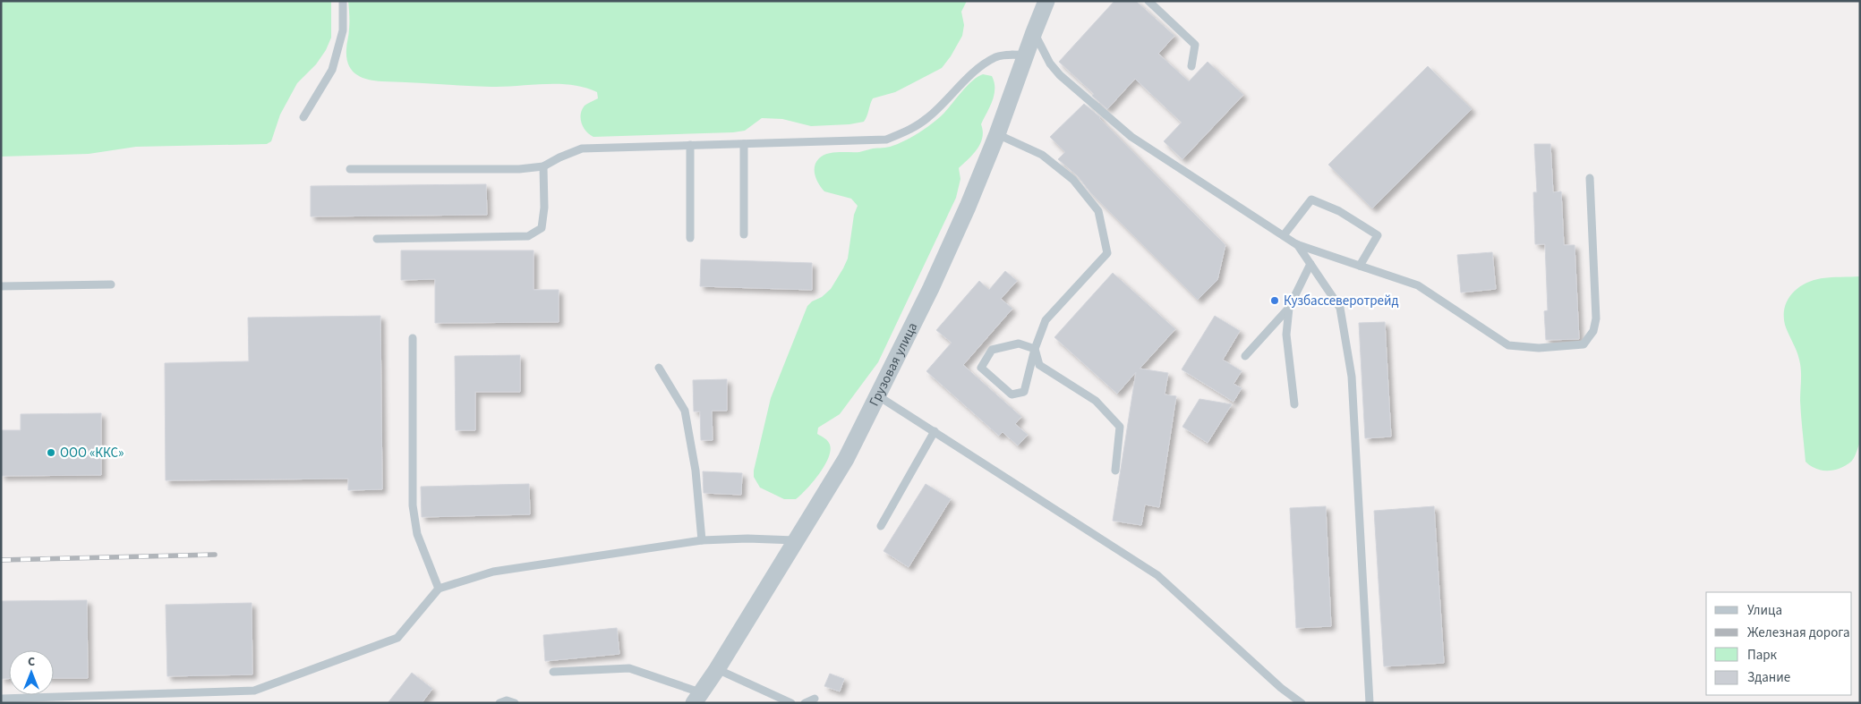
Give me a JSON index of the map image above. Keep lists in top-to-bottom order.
{
  "streets": {
    "street": ["Грузовая улица"]
  },
  "places": ["Кузбассеверотрейд", "ООО «ККС»"],
  "legend": [
    "Улица",
    "Железная дорога",
    "Парк",
    "Здание"
  ],
  "north": "top"
}
